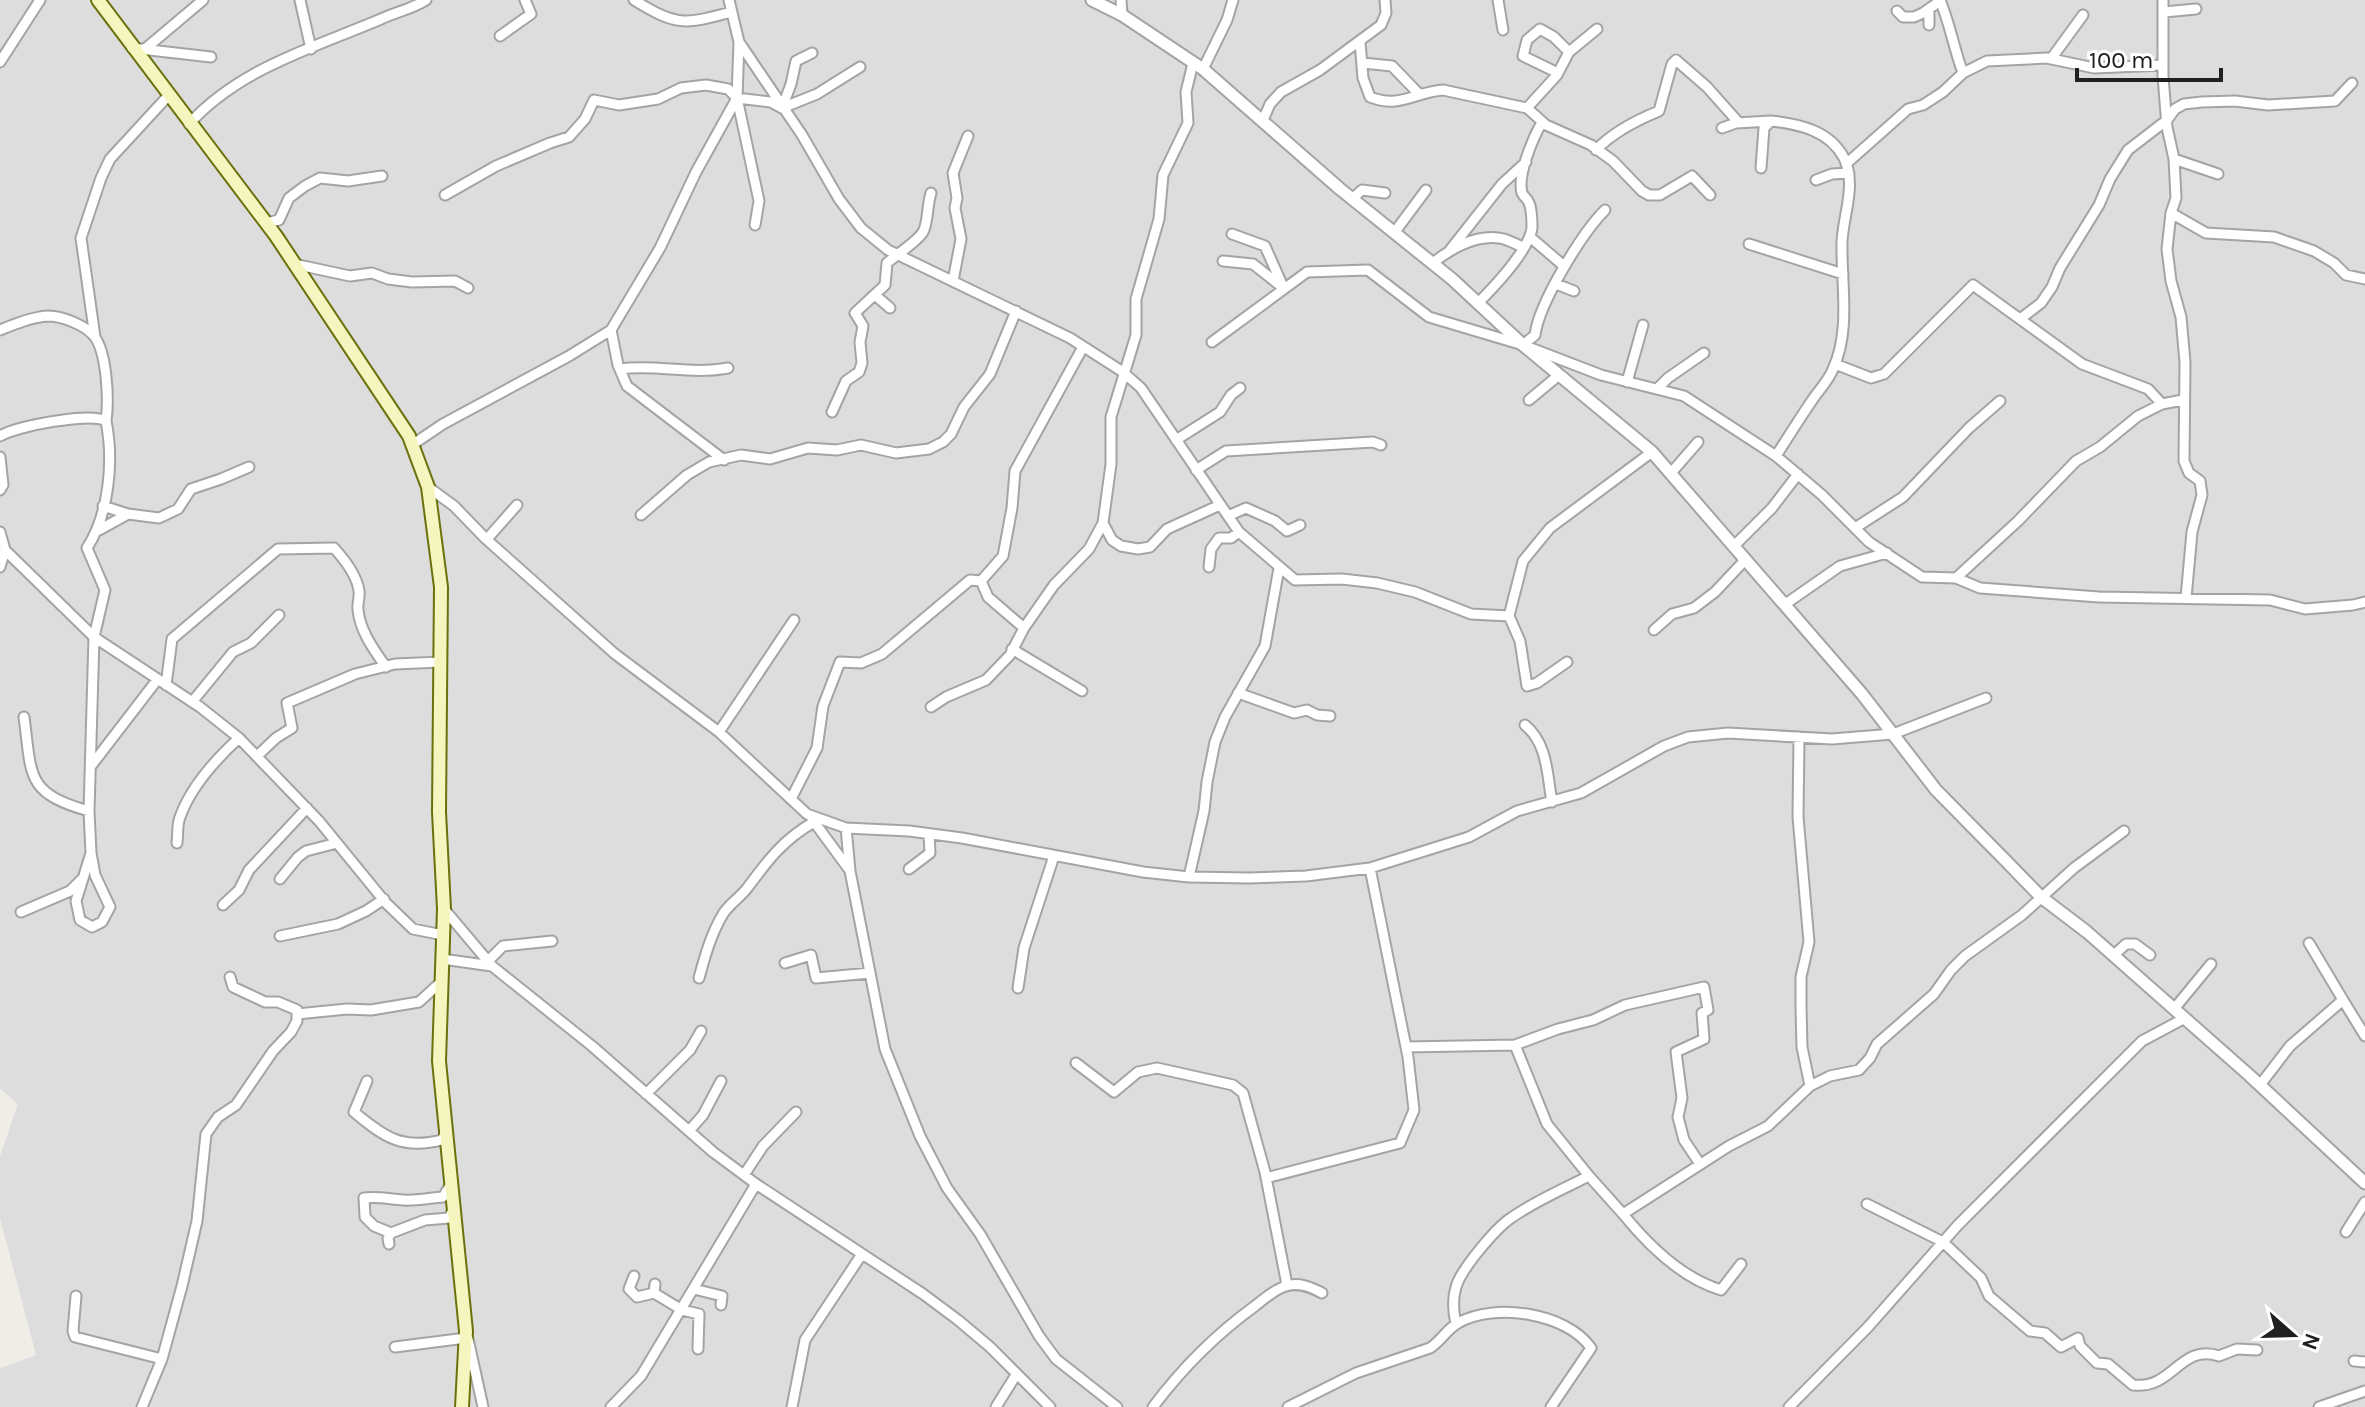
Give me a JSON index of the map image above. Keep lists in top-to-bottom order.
{
  "scale_bar": "100 m",
  "north": "right"
}
